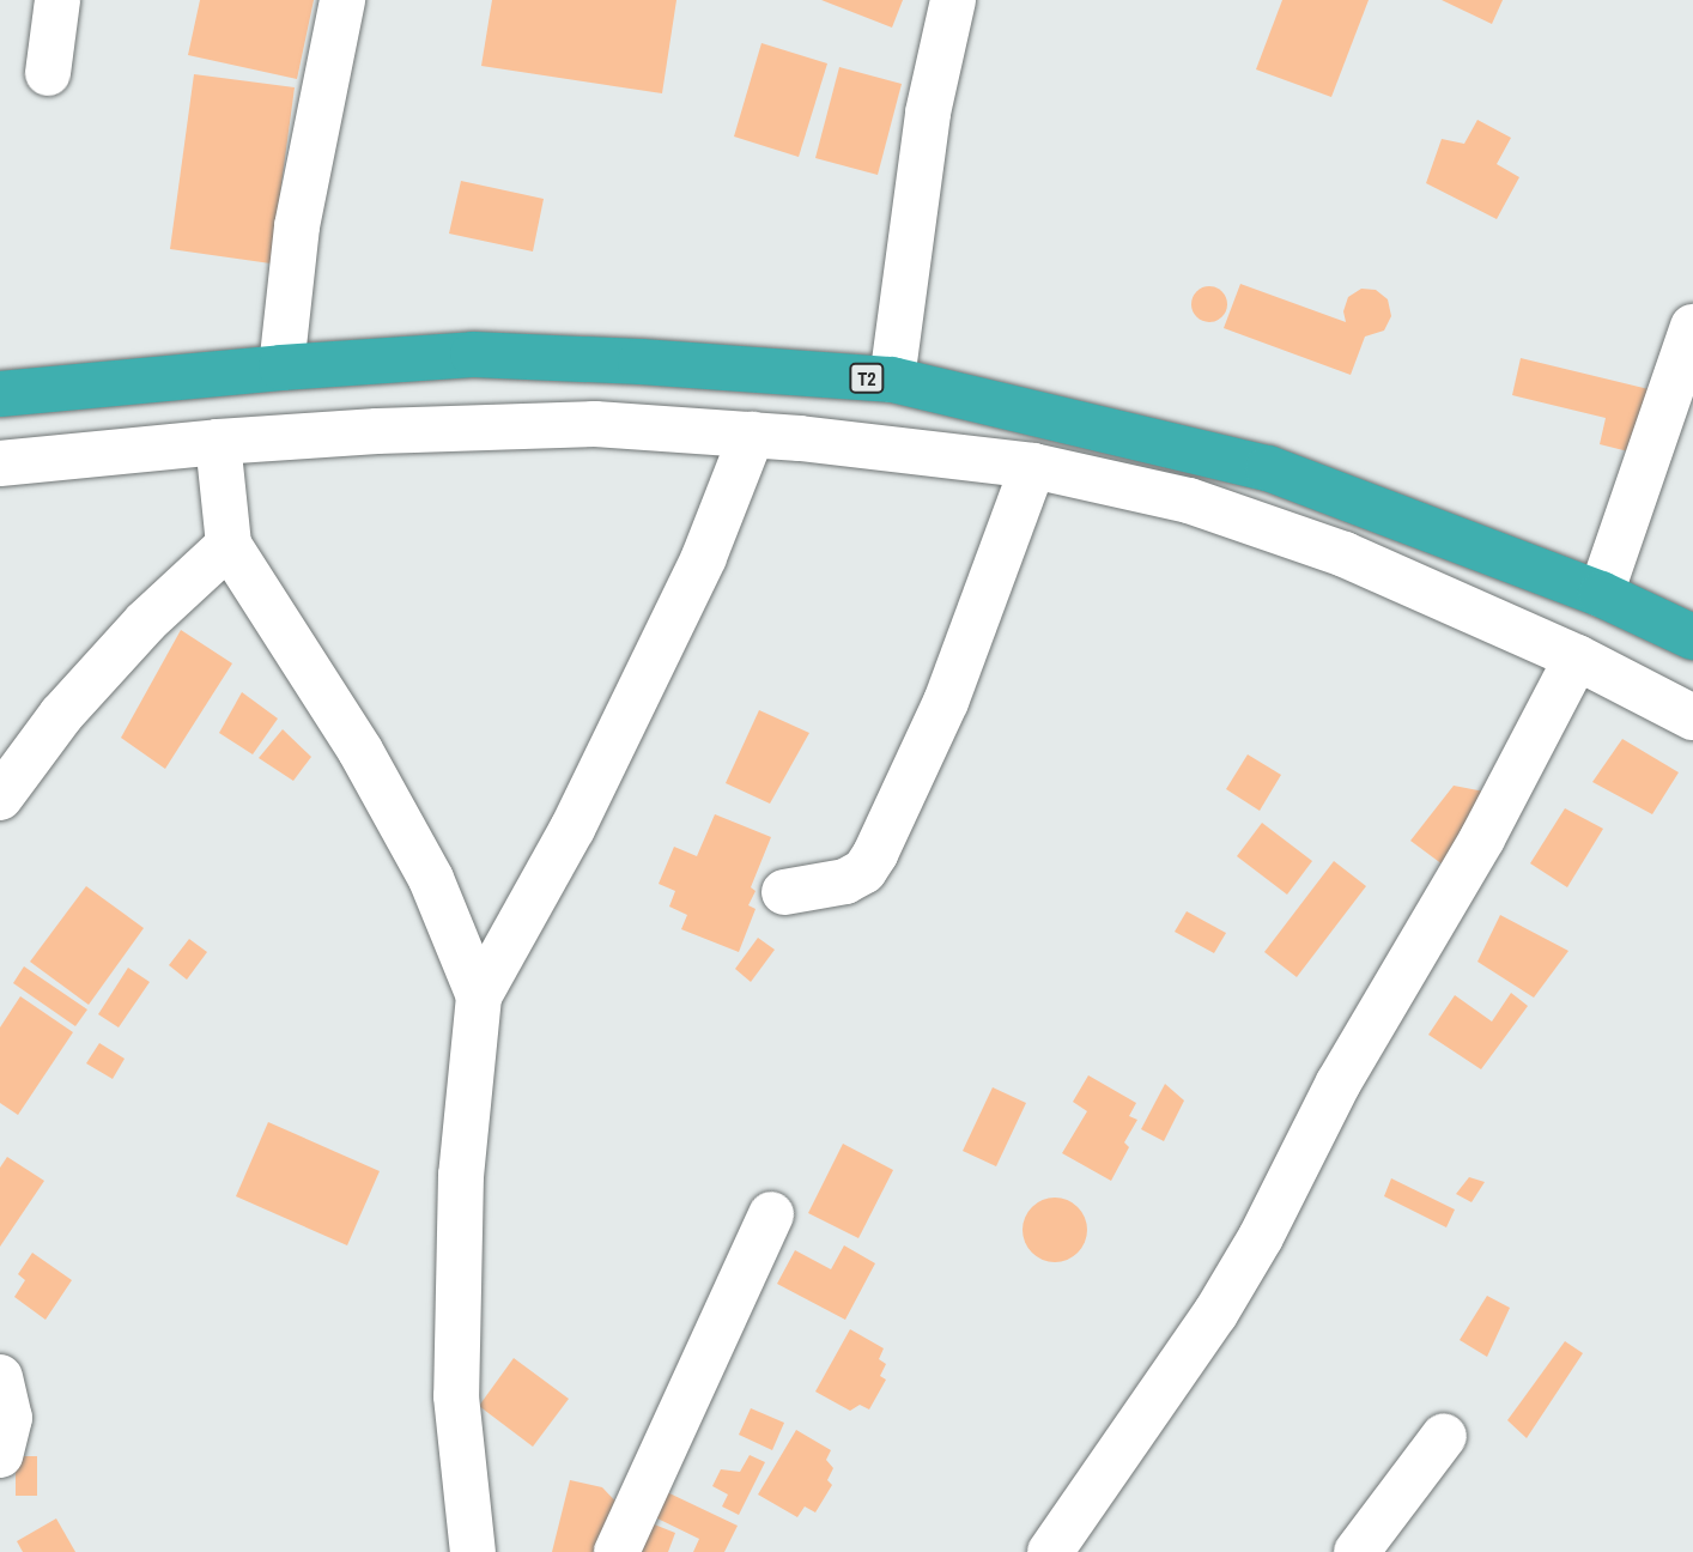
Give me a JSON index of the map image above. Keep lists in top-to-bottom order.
{
  "streets": {
    "highway": ["T2"]
  }
}
